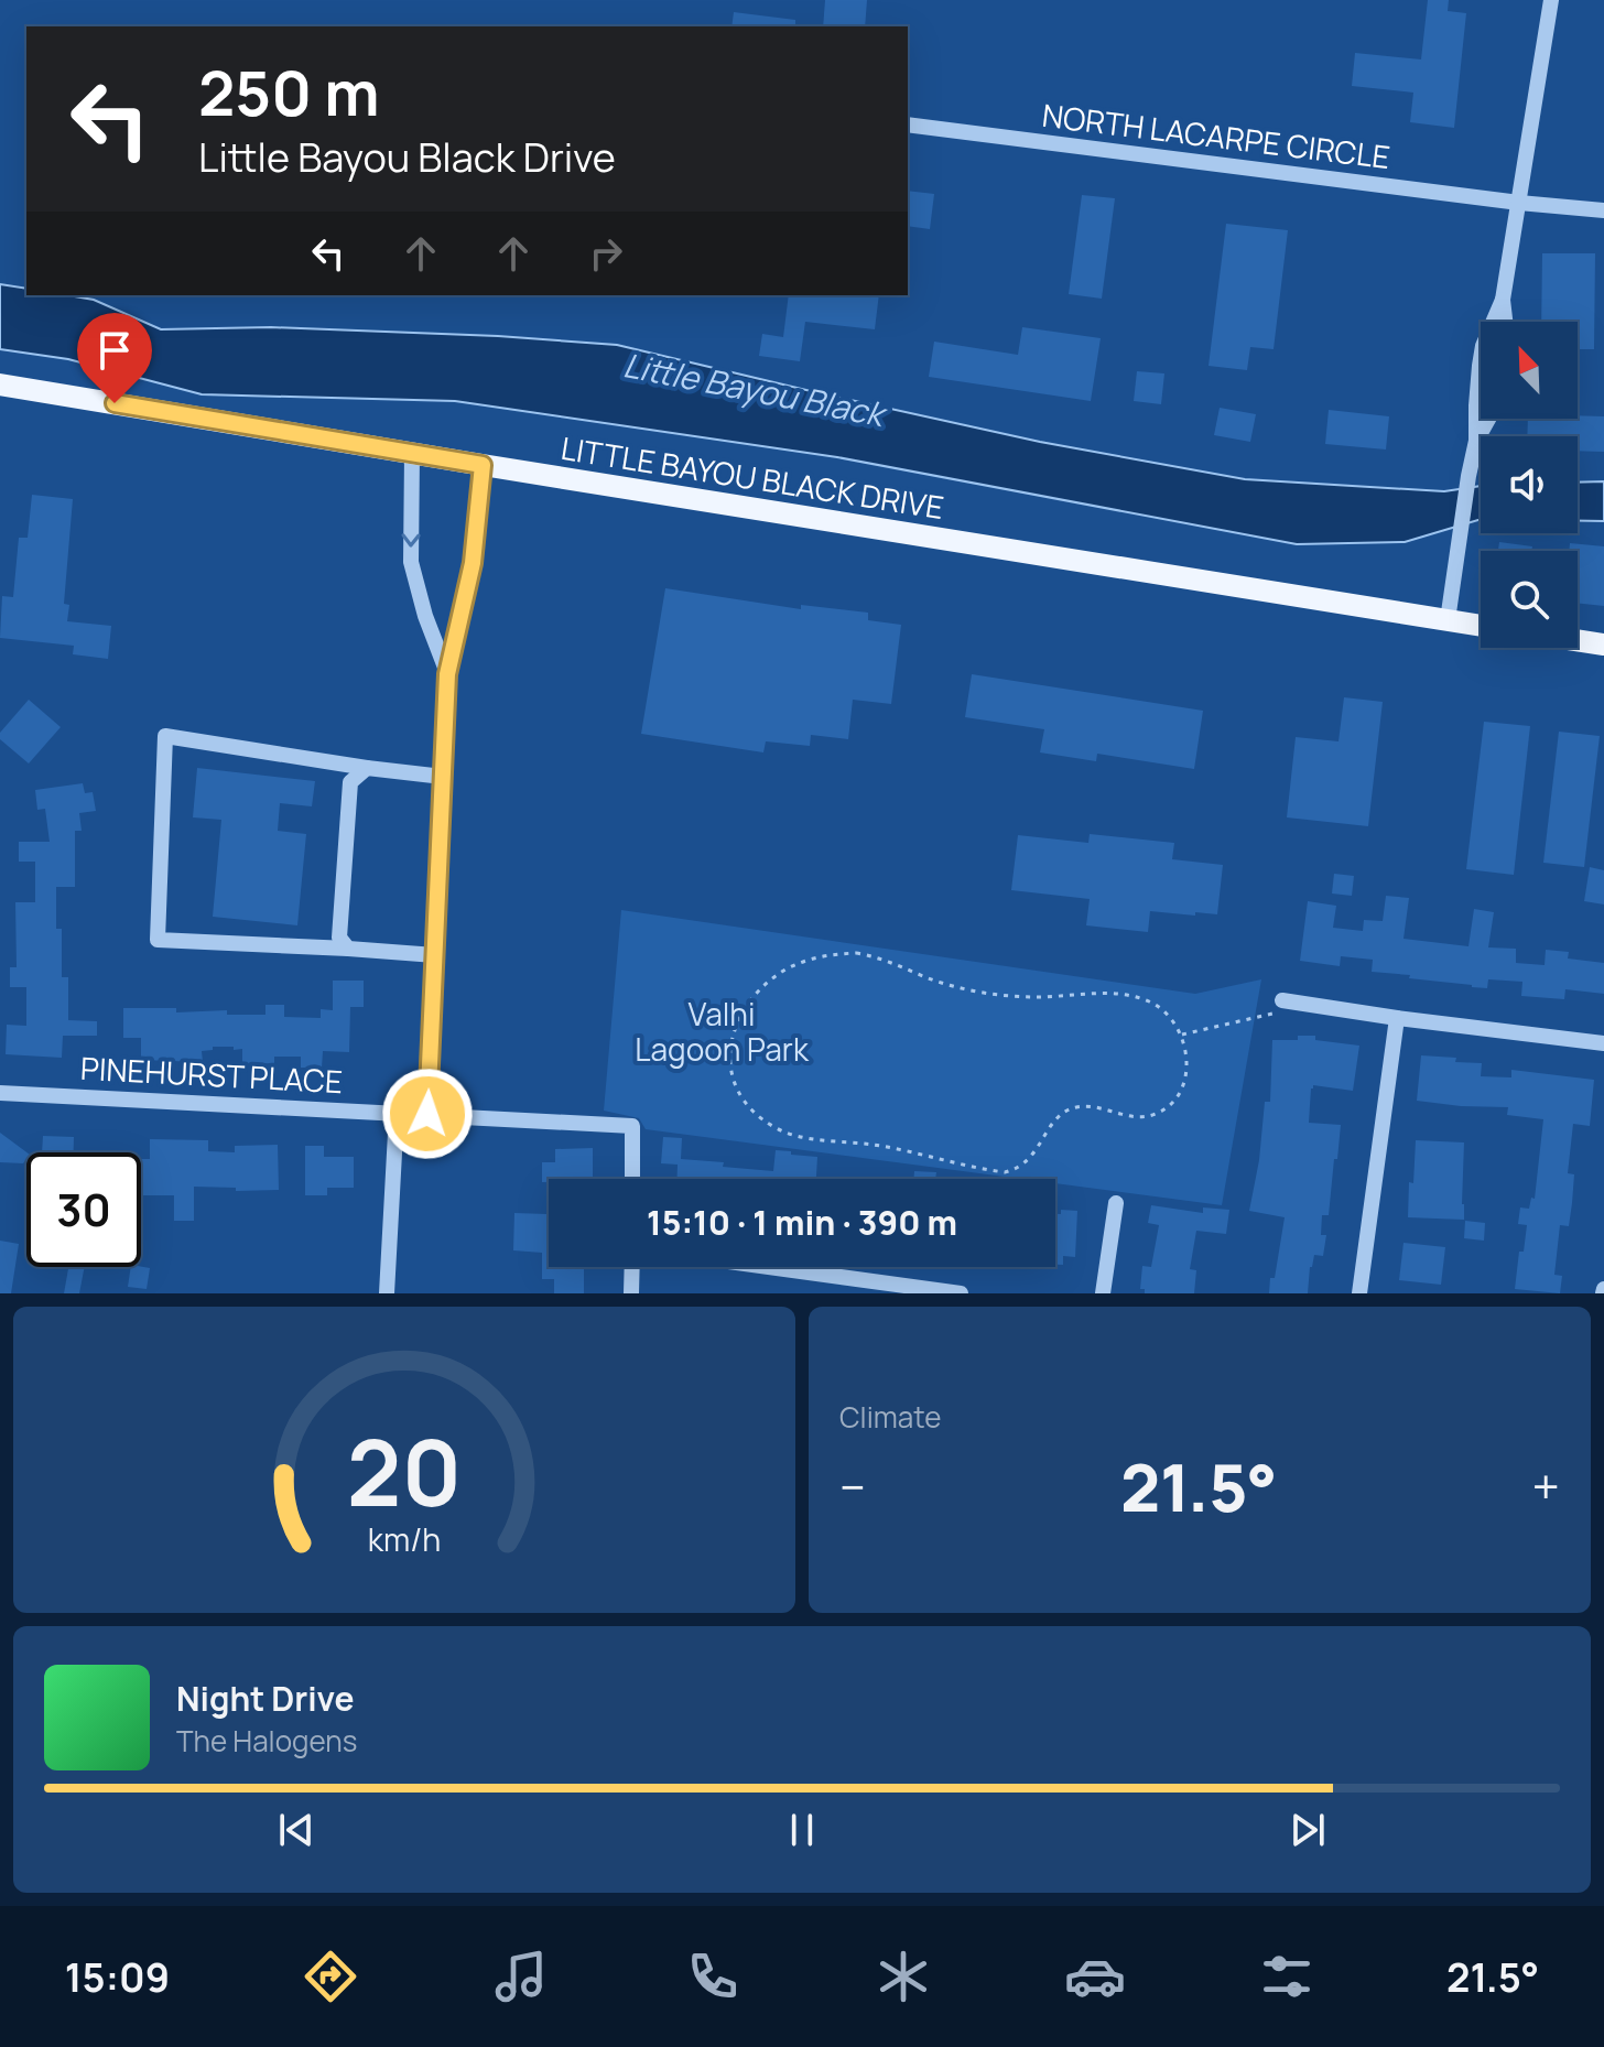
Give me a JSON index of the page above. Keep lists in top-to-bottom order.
{
  "streets": {
    "main road": ["LITTLE BAYOU BLACK DRIVE"],
    "street": ["NORTH LACARPE CIRCLE", "PINEHURST PLACE"]
  },
  "water": ["Little Bayou Black"],
  "parks": ["Valhi Lagoon Park"],
  "north": "top left",
  "page": {
    "turn": ["250 m", "Little Bayou Black Drive"],
    "limit": "30",
    "trip": "15:10 · 1 min · 390 m",
    "tile": "Climate",
    "heat": ["−", "21.5°", "+"],
    "song": ["Night Drive", "The Halogens"],
    "tabs": ["15:09", "21.5°"],
    "gauge": ["20", "km/h"]
  }
}
